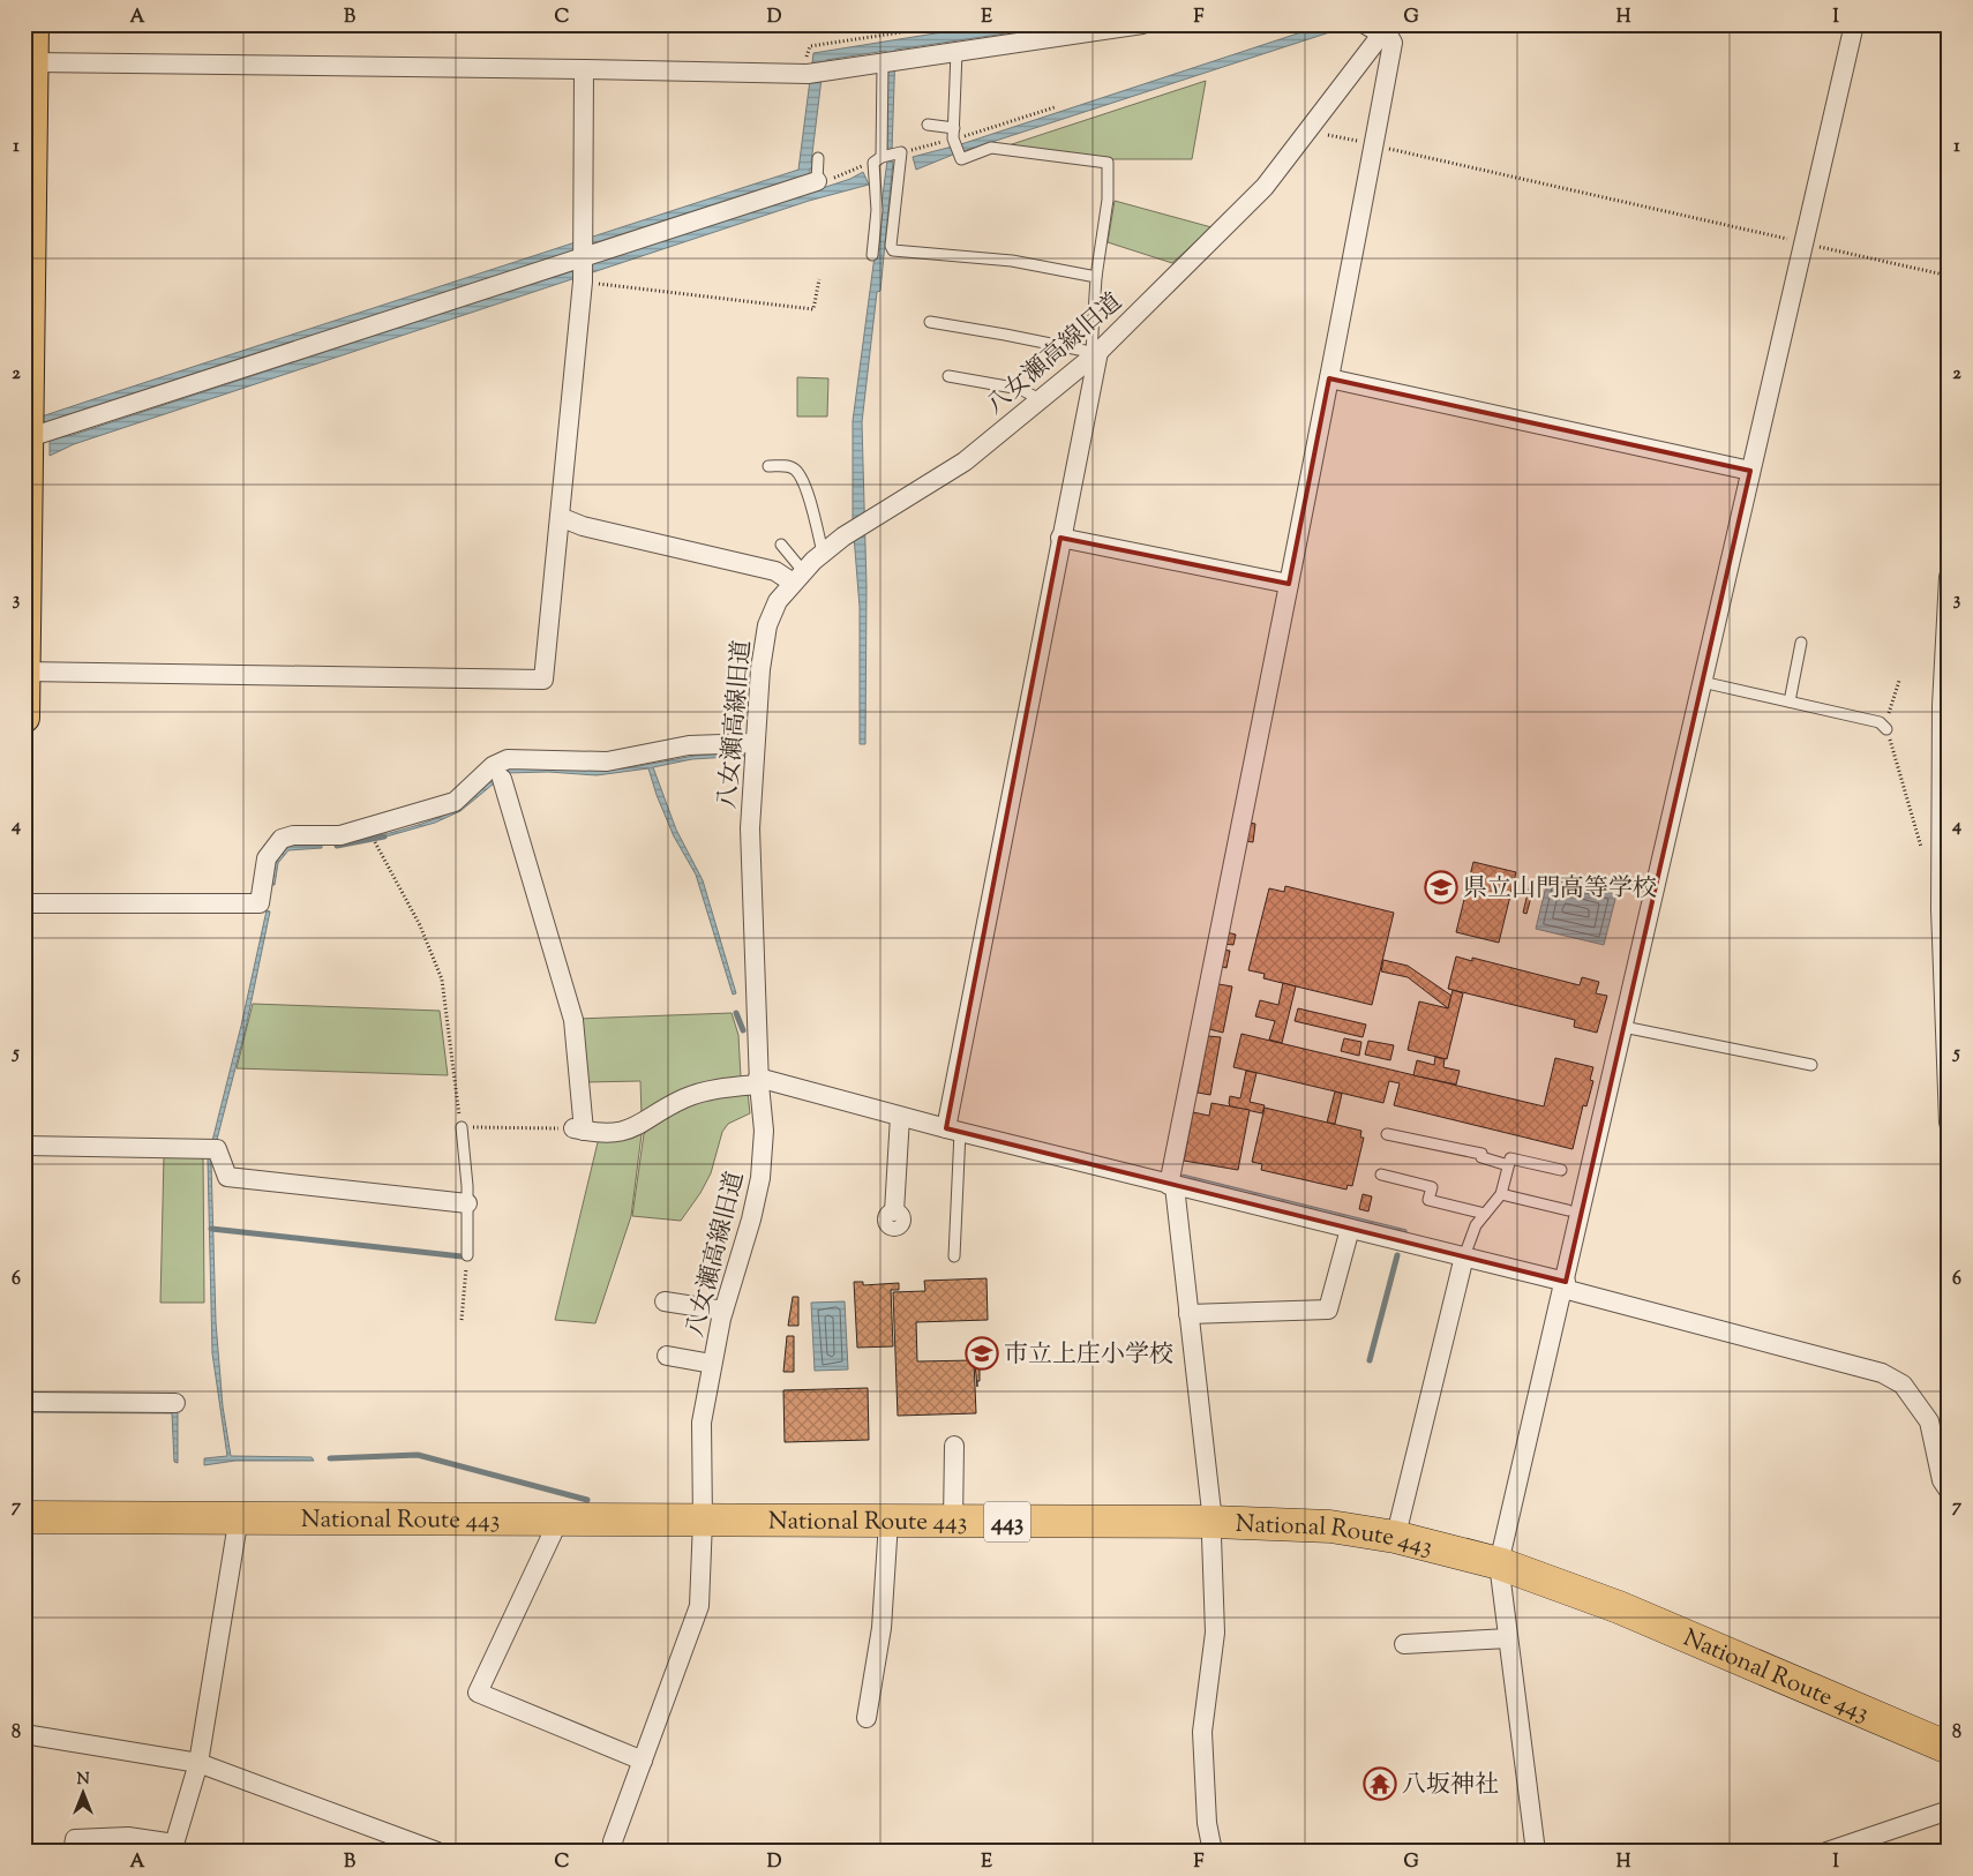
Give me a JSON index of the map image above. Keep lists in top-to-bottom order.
{
  "streets": {
    "highway": ["National Route 443", "443"],
    "street": ["八女瀬高線旧道"]
  },
  "crossings": [
    ["八女瀬高線旧道", "National Route 443"]
  ],
  "places": {
    "school or university": ["県立山門高等学校", "市立上庄小学校"],
    "temple": ["八坂神社"]
  },
  "north": "top",
  "grid": {
    "columns": [
      "A",
      "B",
      "C",
      "D",
      "E",
      "F",
      "G",
      "H",
      "I"
    ],
    "rows": [
      "1",
      "2",
      "3",
      "4",
      "5",
      "6",
      "7",
      "8"
    ]
  }
}
